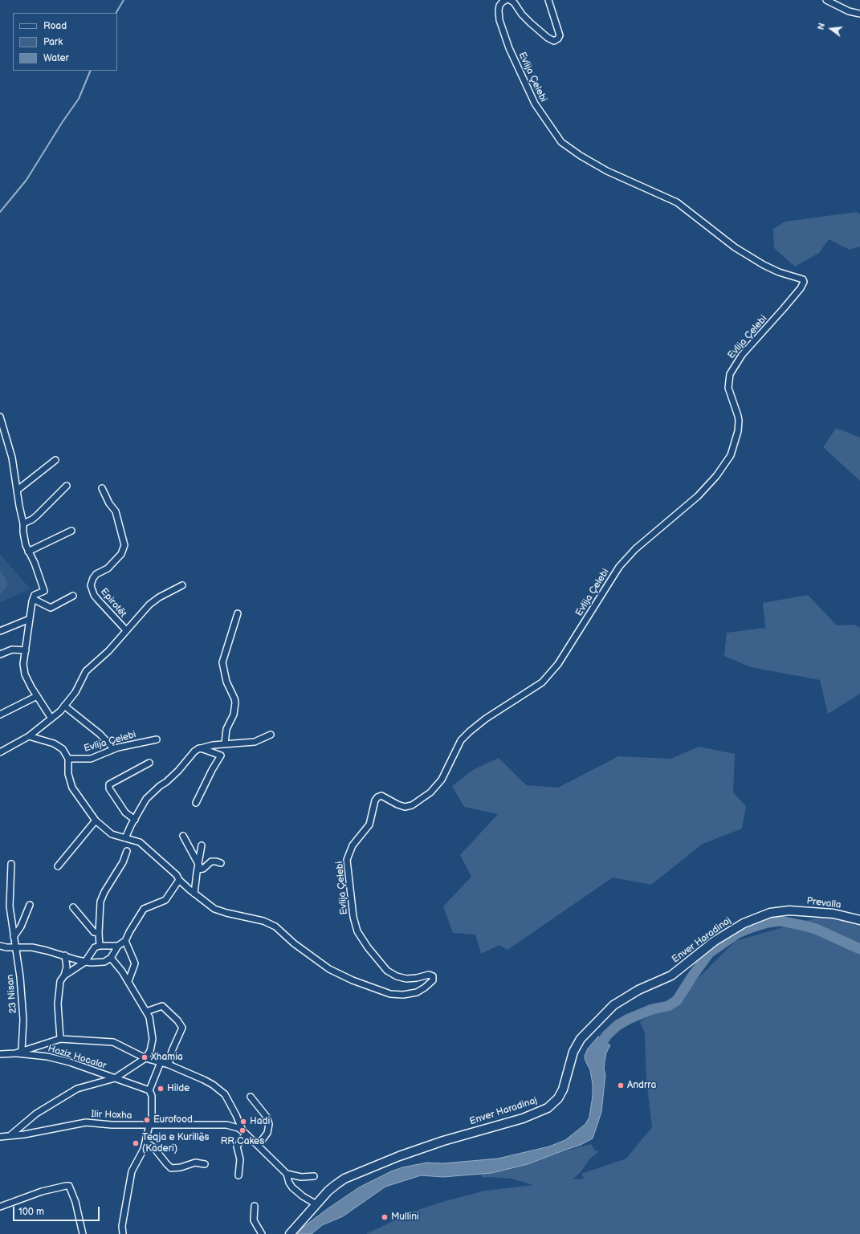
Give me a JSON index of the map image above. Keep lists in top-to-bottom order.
{
  "streets": {
    "main road": ["Prevalla", "Enver Haradinaj"],
    "street": [
      "Evlija Çelebi",
      "Epirotët",
      "23 Nisan",
      "Haziz Hocalar",
      "Ilir Hoxha"
    ]
  },
  "crossings": [
    ["Prevalla", "Enver Haradinaj"]
  ],
  "places": [
    "Xhamia",
    "Andrra",
    "Hilde",
    "Eurofood",
    "Hadi",
    "RR Cakes",
    "Teqja e Kurillës (Kaderi)",
    "Mullini"
  ],
  "legend": ["Road", "Park", "Water"],
  "scale_bar": "100 m",
  "north": "left"
}
